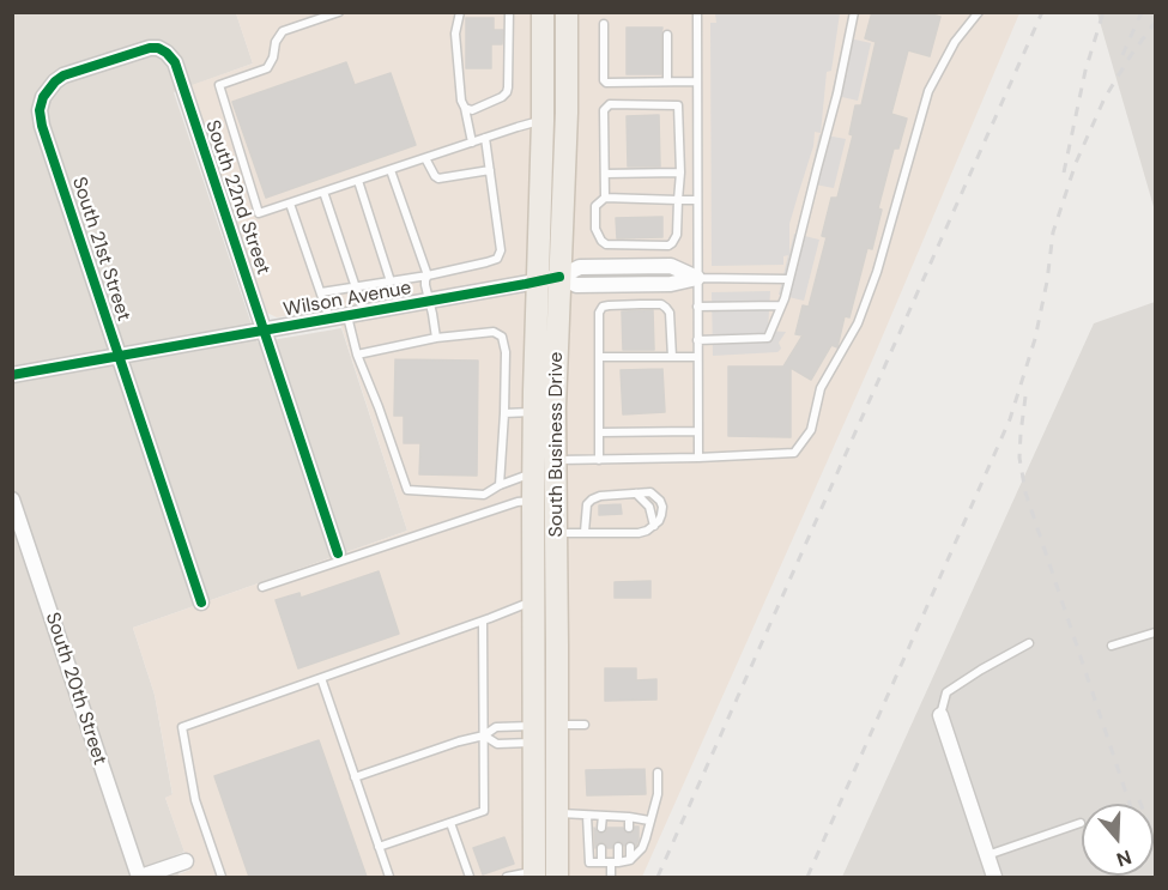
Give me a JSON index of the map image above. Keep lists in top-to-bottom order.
{
  "streets": {
    "main road": ["South Business Drive"],
    "street": [
      "South 22nd Street",
      "South 21st Street",
      "Wilson Avenue",
      "South 20th Street"
    ]
  },
  "crossings": [
    ["South 22nd Street", "South 21st Street"],
    ["South 22nd Street", "Wilson Avenue"],
    ["South 21st Street", "Wilson Avenue"],
    ["Wilson Avenue", "South Business Drive"]
  ],
  "north": "bottom"
}
